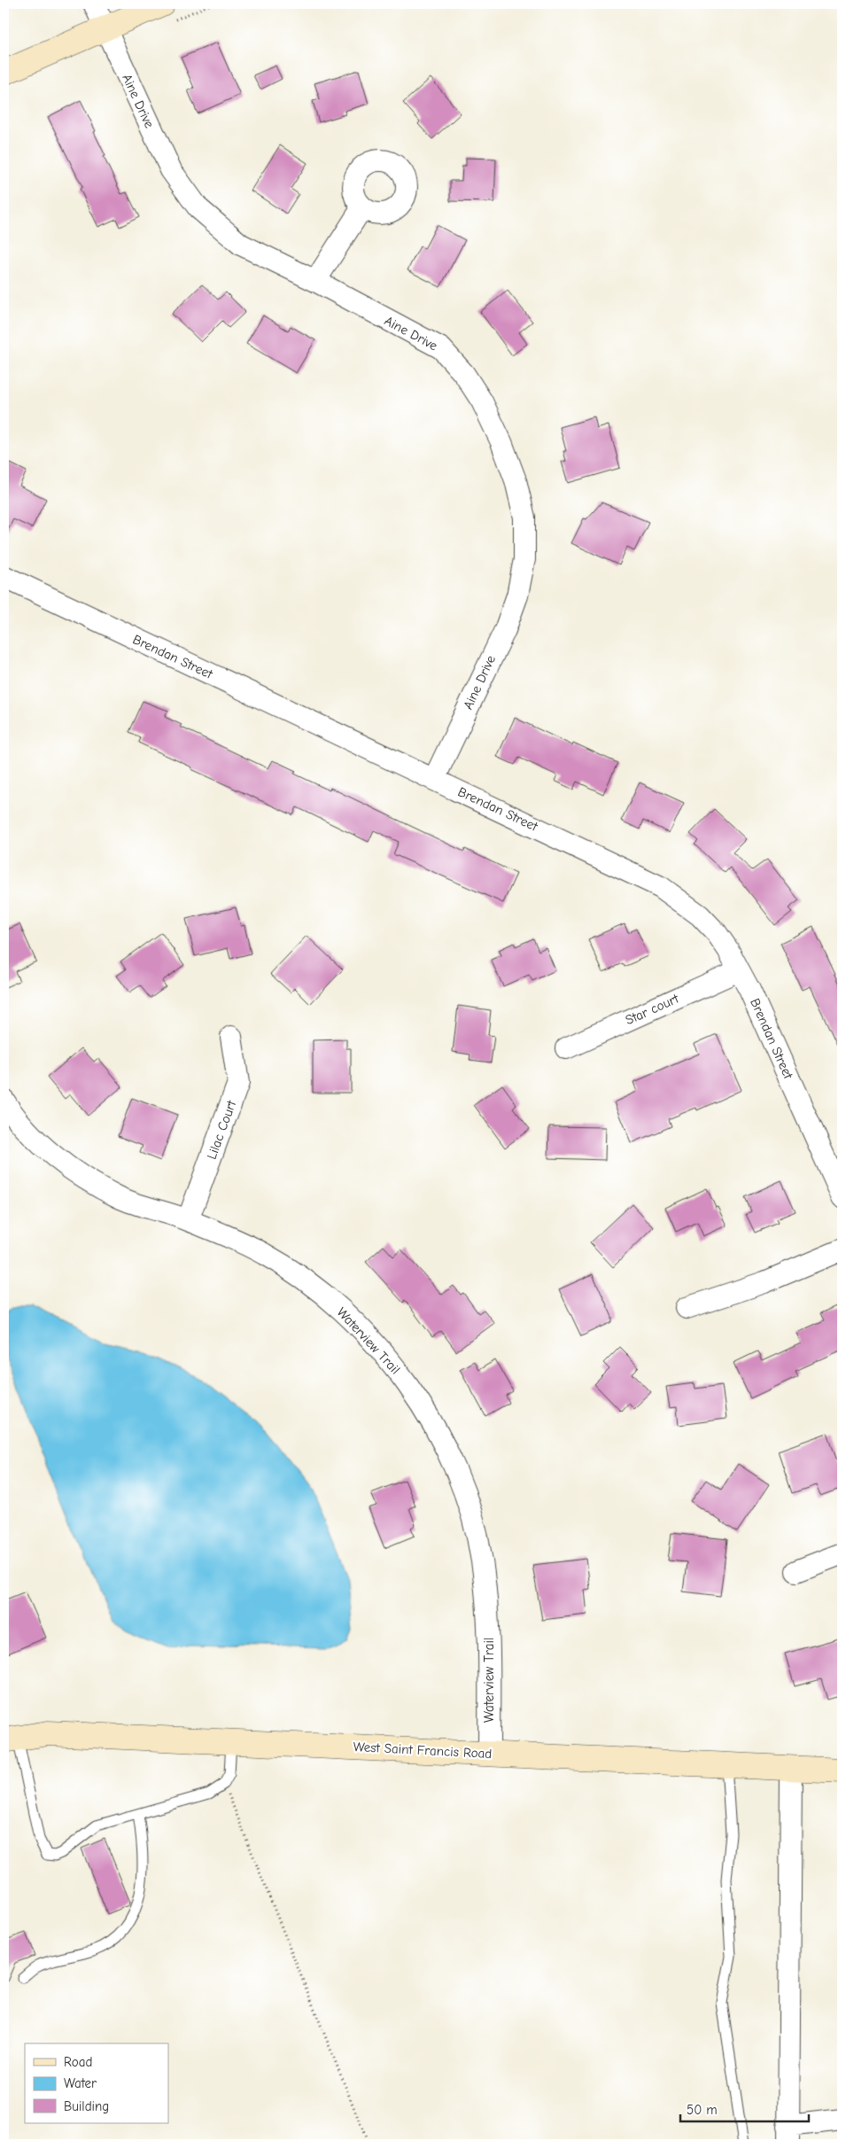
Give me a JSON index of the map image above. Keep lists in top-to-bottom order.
{
  "streets": {
    "street": [
      "Aine Drive",
      "Brendan Street",
      "Star court",
      "Lilac Court",
      "Waterview Trail",
      "West Saint Francis Road"
    ]
  },
  "crossings": [
    ["Aine Drive", "Brendan Street"],
    ["Brendan Street", "Star court"],
    ["Lilac Court", "Waterview Trail"],
    ["Waterview Trail", "West Saint Francis Road"]
  ],
  "legend": ["Road", "Water", "Building"],
  "scale_bar": "50 m"
}
